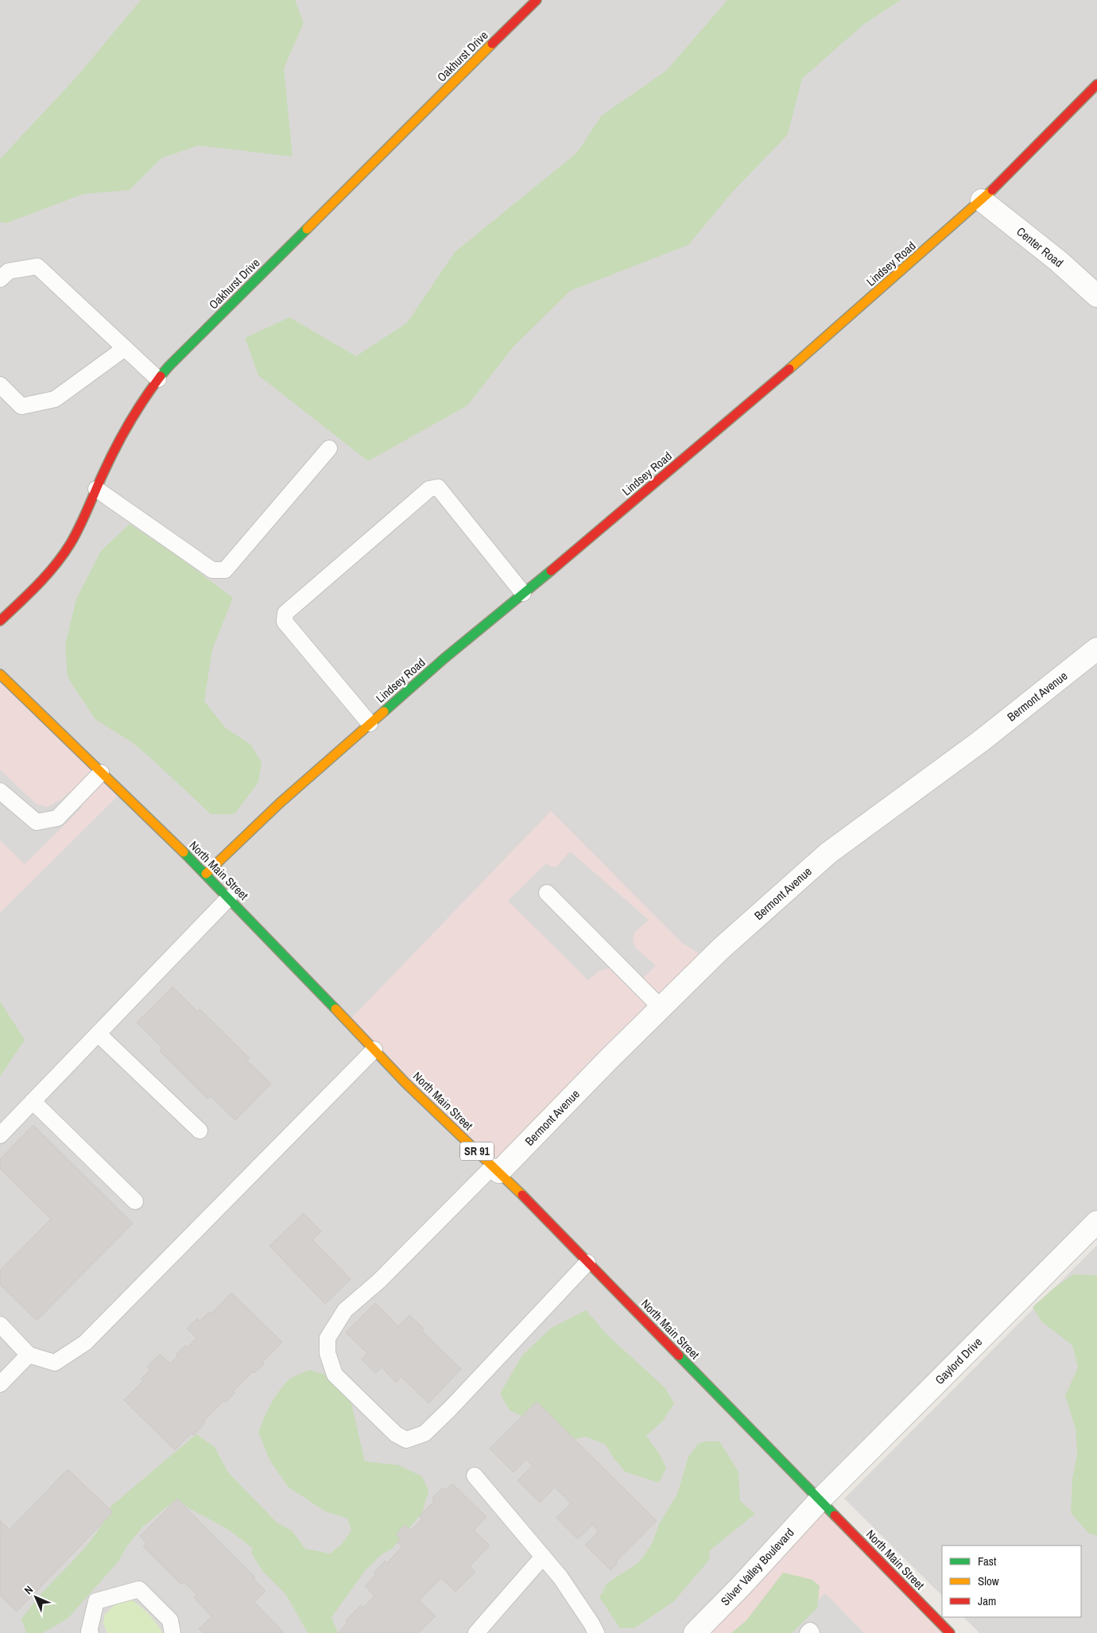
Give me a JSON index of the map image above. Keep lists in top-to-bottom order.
{
  "streets": {
    "street": [
      "Oakhurst Drive",
      "Center Road",
      "Lindsey Road",
      "Bermont Avenue",
      "North Main Street",
      "SR 91",
      "Gaylord Drive",
      "Silver Valley Boulevard"
    ]
  },
  "crossings": [
    ["Center Road", "Lindsey Road"],
    ["Lindsey Road", "North Main Street"],
    ["Bermont Avenue", "North Main Street"],
    ["North Main Street", "Gaylord Drive"],
    ["North Main Street", "Silver Valley Boulevard"],
    ["Gaylord Drive", "Silver Valley Boulevard"]
  ],
  "legend": ["Fast", "Slow", "Jam"],
  "north": "top left"
}
